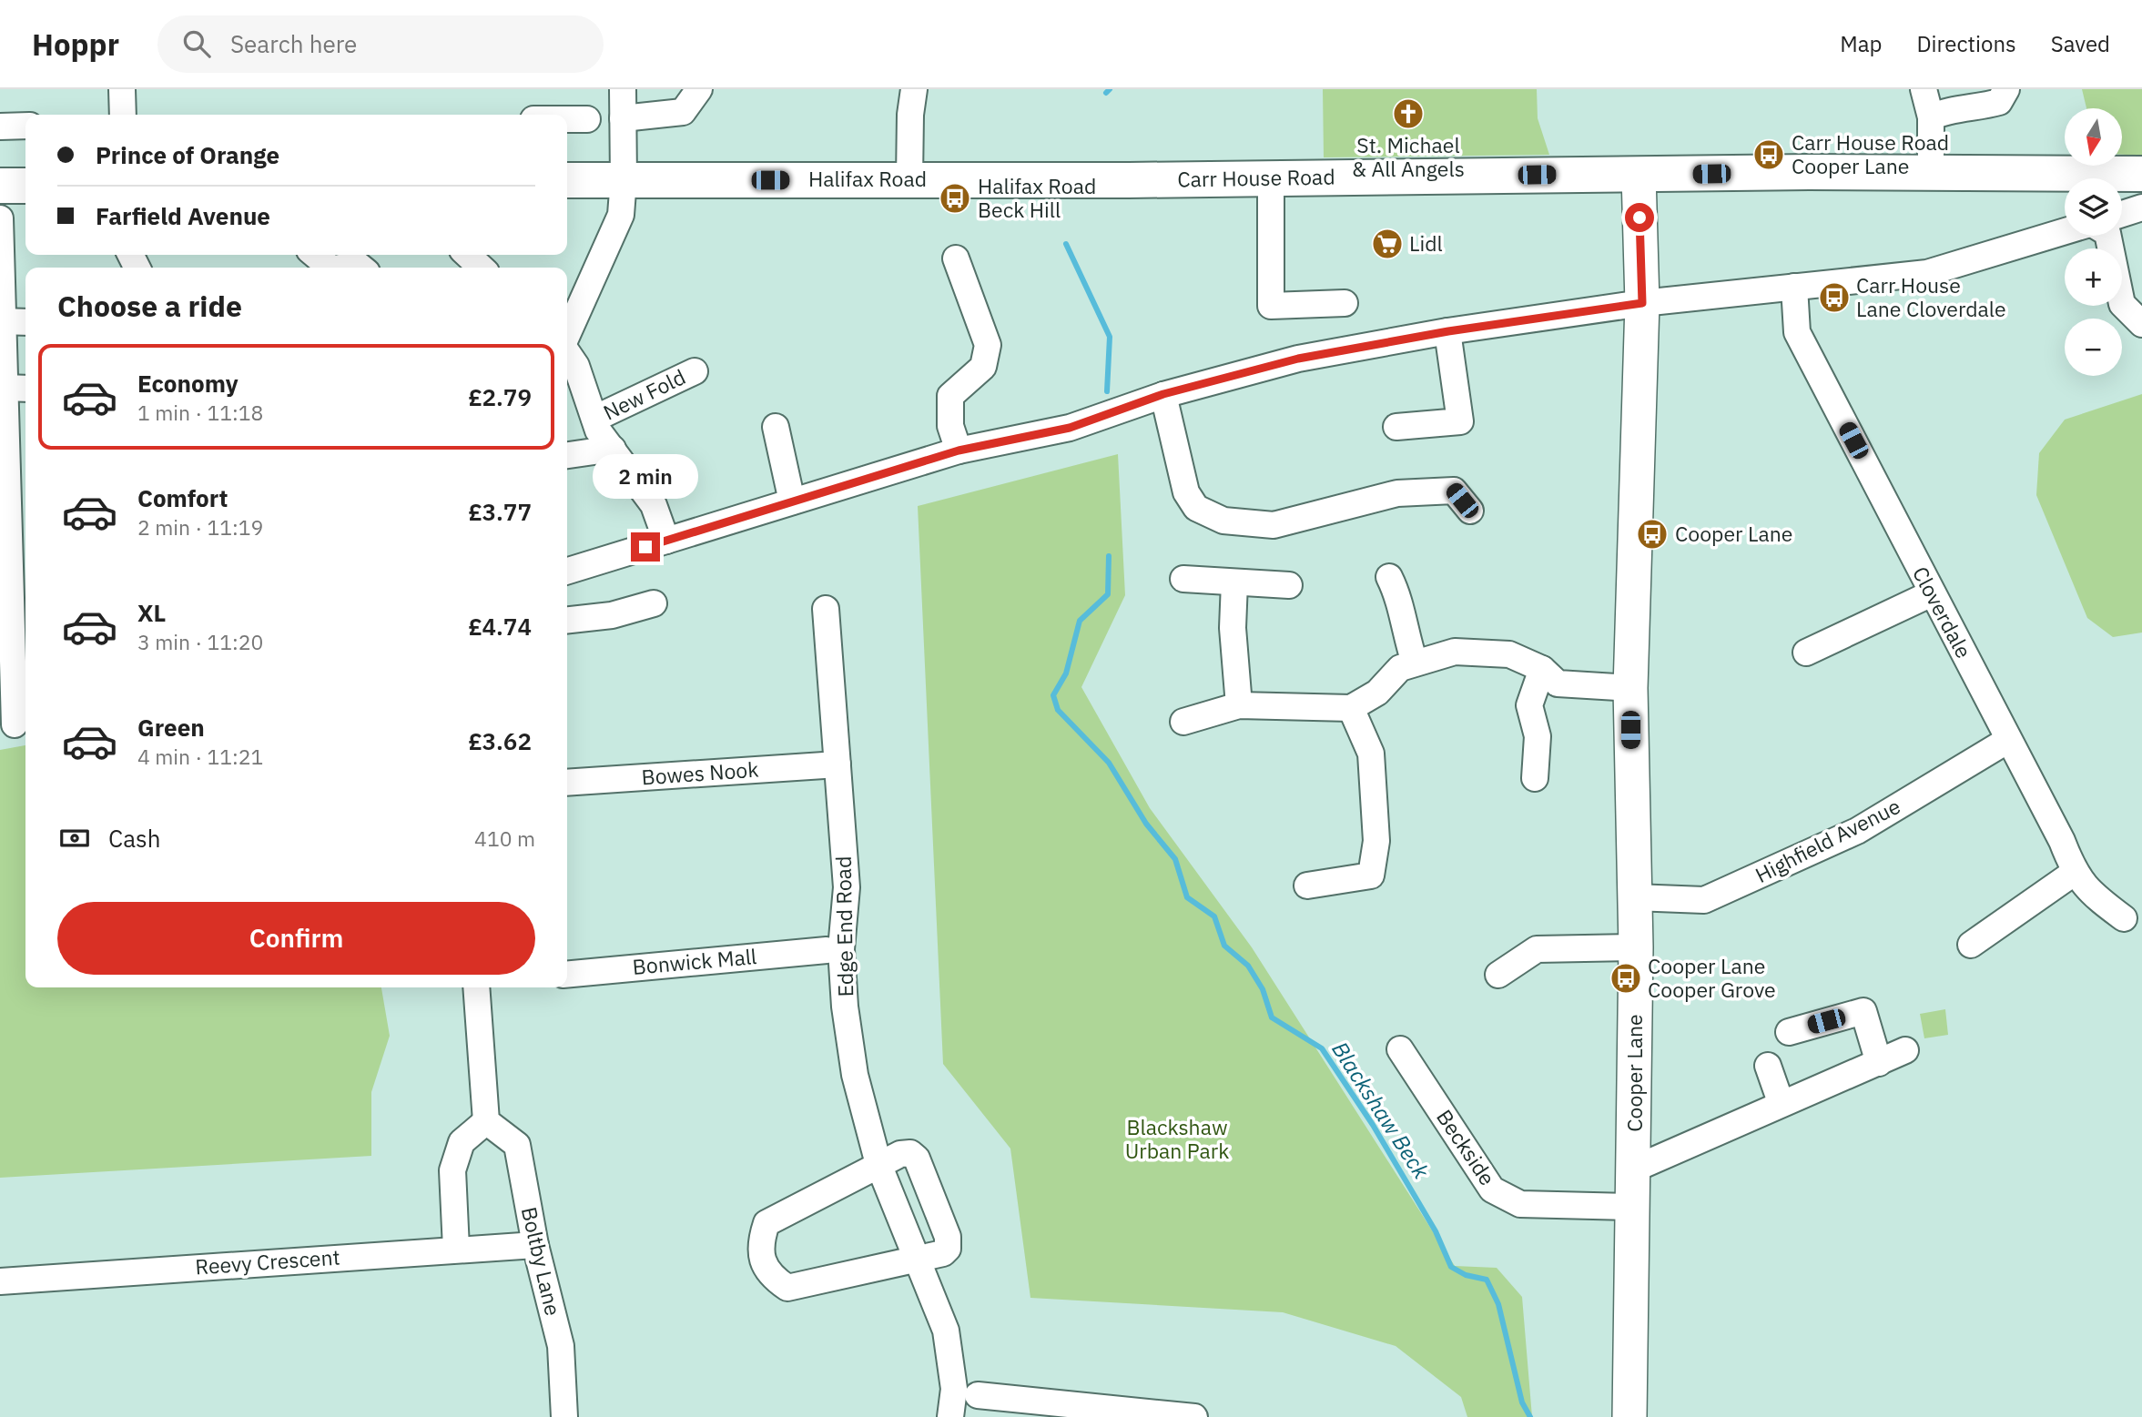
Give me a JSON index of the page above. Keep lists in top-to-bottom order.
{
  "streets": {
    "highway": ["Carr House Road", "Halifax Road"],
    "main road": ["Cooper Lane"],
    "street": [
      "New Fold",
      "Cloverdale",
      "Bowes Nook",
      "Highfield Avenue",
      "Edge End Road",
      "Bonwick Mall",
      "Beckside",
      "Boltby Lane",
      "Reevy Crescent"
    ]
  },
  "crossings": [
    ["Carr House Road", "Halifax Road"],
    ["Carr House Road", "Cooper Lane"],
    ["Cloverdale", "Highfield Avenue"],
    ["Bowes Nook", "Edge End Road"],
    ["Highfield Avenue", "Cooper Lane"],
    ["Cooper Lane", "Beckside"],
    ["Boltby Lane", "Reevy Crescent"]
  ],
  "water": ["Blackshaw Beck"],
  "parks": ["Blackshaw Urban Park"],
  "places": {
    "church": ["St. Michael & All Angels"],
    "bus stop": [
      "Carr House Road Cooper Lane",
      "Halifax Road Beck Hill",
      "Carr House Lane Cloverdale",
      "Cooper Lane",
      "Cooper Lane Cooper Grove"
    ],
    "supermarket": ["Lidl"]
  },
  "north": "bottom",
  "page": {
    "header": "Hoppr",
    "search": "Search here",
    "nav": ["Map", "Directions", "Saved"],
    "map_buttons": ["+", "−"],
    "banner": ["Prince of Orange", "Farfield Avenue"],
    "heading": "Choose a ride",
    "list": [
      {
        "name": "Economy",
        "note": "1 min · 11:18",
        "value": "£2.79"
      },
      {
        "name": "Comfort",
        "note": "2 min · 11:19",
        "value": "£3.77"
      },
      {
        "name": "XL",
        "note": "3 min · 11:20",
        "value": "£4.74"
      },
      {
        "name": "Green",
        "note": "4 min · 11:21",
        "value": "£3.62"
      }
    ],
    "bubble": "2 min",
    "pay": ["Cash", "410 m"],
    "buttons": "Confirm"
  }
}
